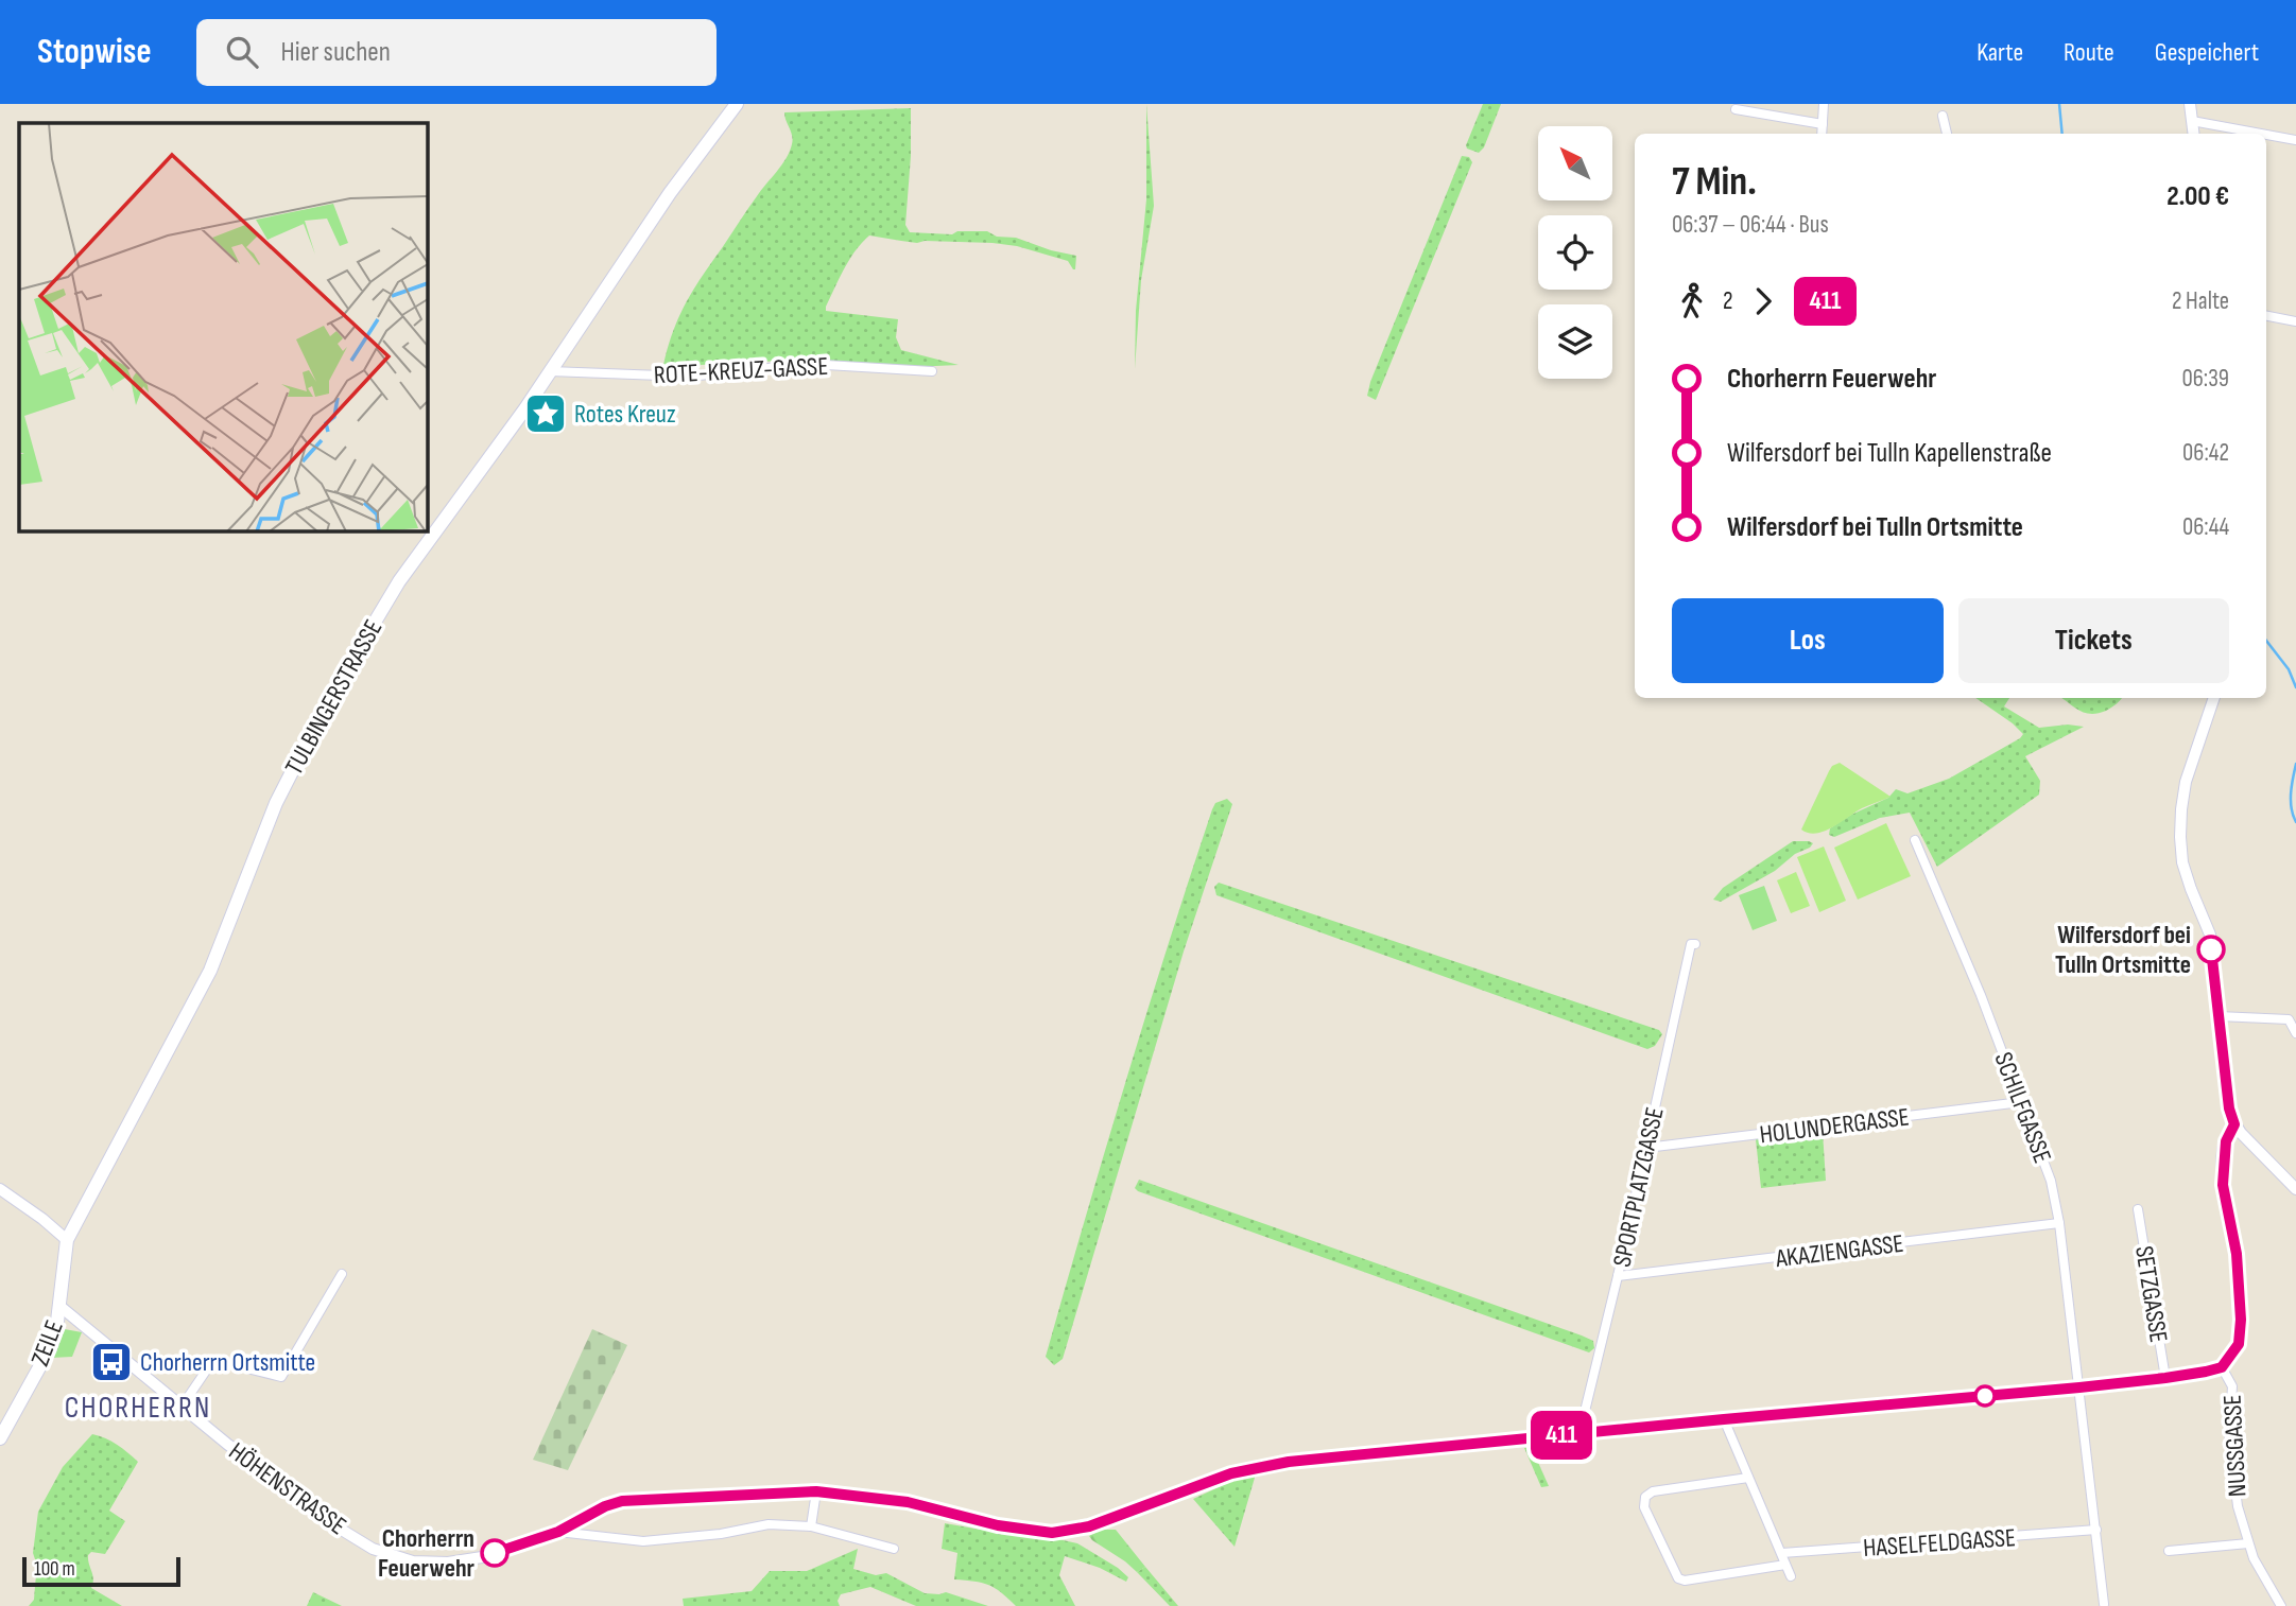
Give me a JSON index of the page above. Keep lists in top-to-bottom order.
{
  "streets": {
    "main road": ["TULBINGERSTRASSE", "ZEILE"],
    "street": [
      "ROTE-KREUZ-GASSE",
      "SCHILFGASSE",
      "HOLUNDERGASSE",
      "SPORTPLATZGASSE",
      "AKAZIENGASSE",
      "SETZGASSE",
      "NUSSGASSE",
      "HÖHENSTRASSE",
      "HASELFELDGASSE"
    ]
  },
  "crossings": [
    ["ROTE-KREUZ-GASSE", "TULBINGERSTRASSE"],
    ["TULBINGERSTRASSE", "ZEILE"],
    ["SCHILFGASSE", "HOLUNDERGASSE"],
    ["SCHILFGASSE", "AKAZIENGASSE"],
    ["SCHILFGASSE", "HÖHENSTRASSE"],
    ["HOLUNDERGASSE", "SPORTPLATZGASSE"],
    ["SPORTPLATZGASSE", "AKAZIENGASSE"],
    ["SPORTPLATZGASSE", "HÖHENSTRASSE"],
    ["SETZGASSE", "HÖHENSTRASSE"],
    ["ZEILE", "HÖHENSTRASSE"],
    ["NUSSGASSE", "HÖHENSTRASSE"]
  ],
  "districts": ["CHORHERRN"],
  "places": {
    "place": ["Rotes Kreuz"],
    "other": ["Wilfersdorf bei Tulln Ortsmitte", "Chorherrn Feuerwehr"],
    "bus stop": ["Chorherrn Ortsmitte"]
  },
  "lines": ["bus line 411"],
  "scale_bar": "100 m",
  "north": "top left",
  "page": {
    "header": "Stopwise",
    "search": "Hier suchen",
    "nav": ["Karte", "Route", "Gespeichert"],
    "on_map": "411",
    "heading": ["7 Min.", "06:37 – 06:44 · Bus", "2.00 €"],
    "legs": ["2", "411", "2 Halte"],
    "list": [
      {
        "name": "Chorherrn Feuerwehr",
        "value": "06:39"
      },
      {
        "name": "Wilfersdorf bei Tulln Kapellenstraße",
        "value": "06:42"
      },
      {
        "name": "Wilfersdorf bei Tulln Ortsmitte",
        "value": "06:44"
      }
    ],
    "buttons": ["Los", "Tickets"],
    "scale": "100 m"
  }
}
